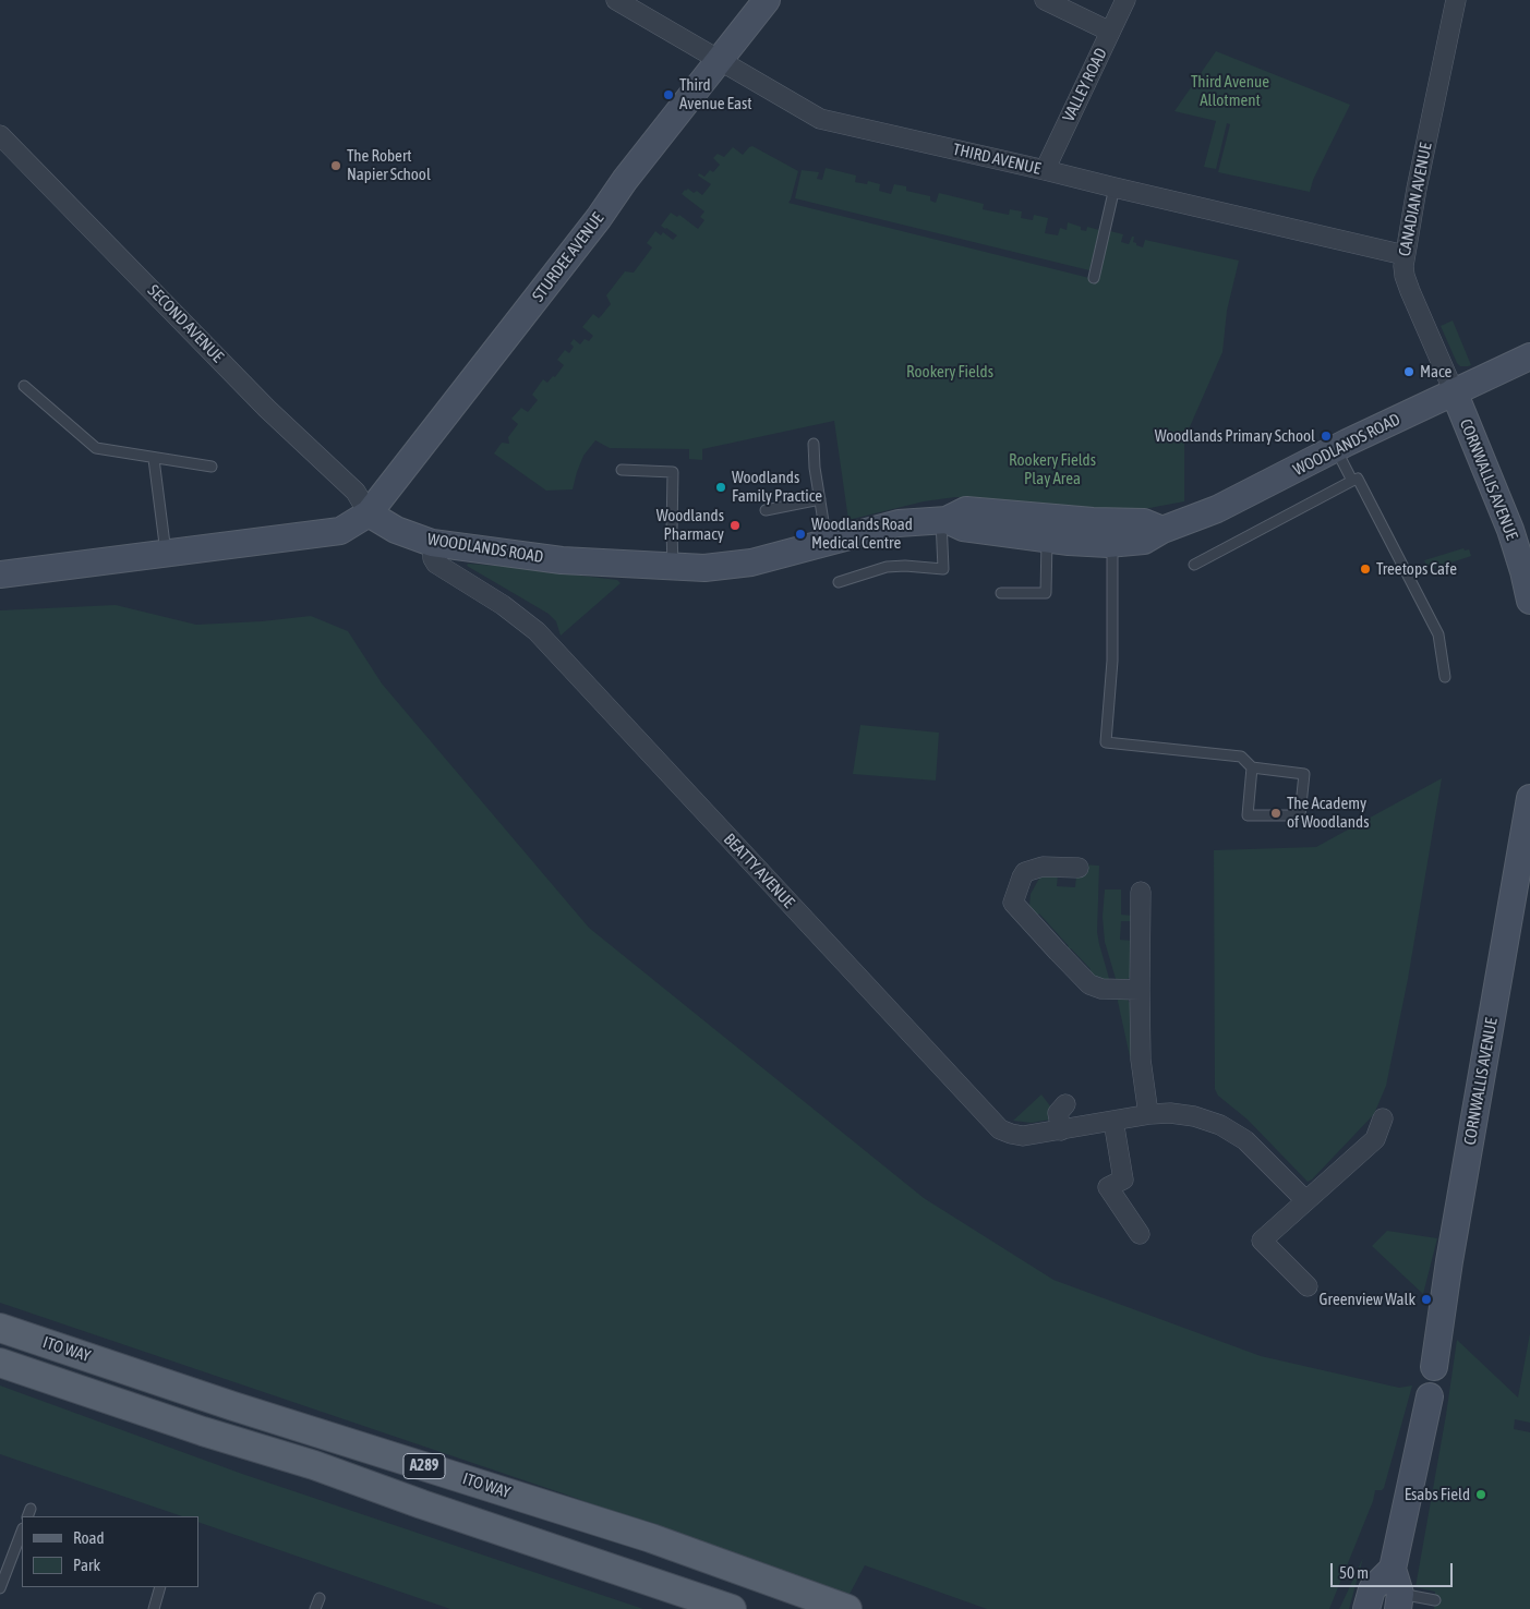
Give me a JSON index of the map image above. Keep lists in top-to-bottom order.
{
  "streets": {
    "main road": ["ITO WAY", "A289"],
    "street": [
      "VALLEY ROAD",
      "THIRD AVENUE",
      "CANADIAN AVENUE",
      "STURDEE AVENUE",
      "SECOND AVENUE",
      "WOODLANDS ROAD",
      "CORNWALLIS AVENUE",
      "BEATTY AVENUE"
    ]
  },
  "crossings": [
    ["VALLEY ROAD", "THIRD AVENUE"],
    ["THIRD AVENUE", "CANADIAN AVENUE"],
    ["THIRD AVENUE", "STURDEE AVENUE"],
    ["CANADIAN AVENUE", "WOODLANDS ROAD"],
    ["CANADIAN AVENUE", "CORNWALLIS AVENUE"],
    ["STURDEE AVENUE", "SECOND AVENUE"],
    ["STURDEE AVENUE", "WOODLANDS ROAD"],
    ["SECOND AVENUE", "WOODLANDS ROAD"],
    ["WOODLANDS ROAD", "CORNWALLIS AVENUE"],
    ["WOODLANDS ROAD", "BEATTY AVENUE"]
  ],
  "parks": ["Third Avenue Allotment", "Rookery Fields", "Rookery Fields Play Area"],
  "places": [
    "Third Avenue East",
    "The Robert Napier School",
    "Mace",
    "Woodlands Primary School",
    "Woodlands Family Practice",
    "Woodlands Pharmacy",
    "Woodlands Road Medical Centre",
    "Treetops Cafe",
    "The Academy of Woodlands",
    "Greenview Walk",
    "Esabs Field"
  ],
  "legend": ["Road", "Park"],
  "scale_bar": "50 m"
}
